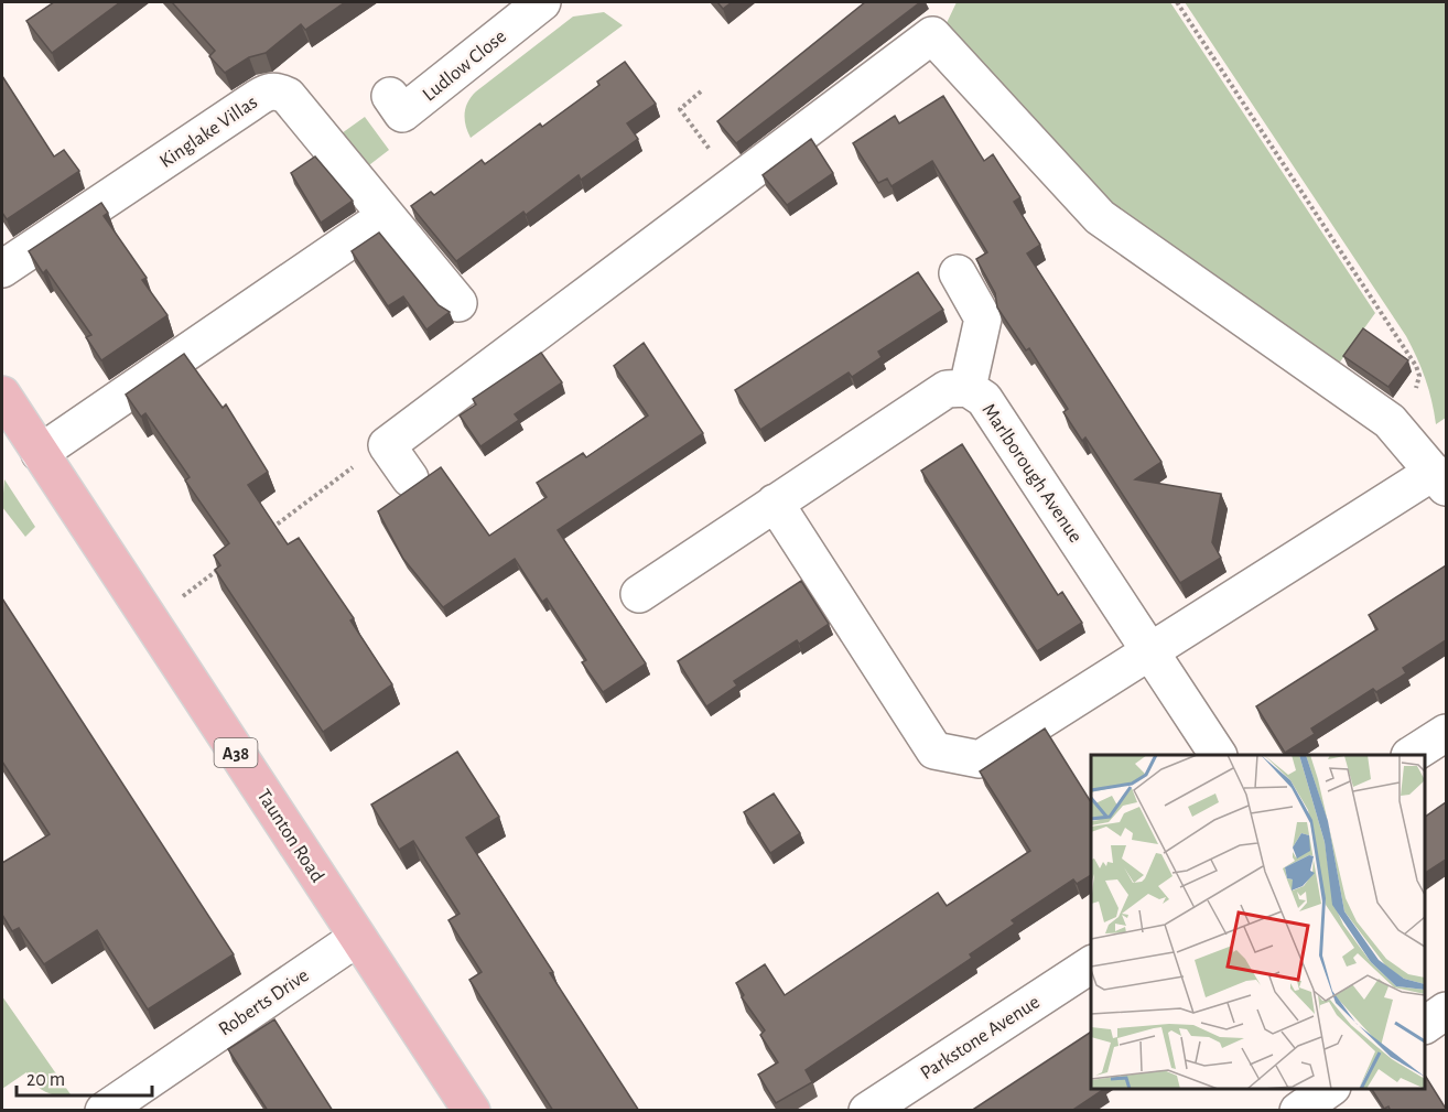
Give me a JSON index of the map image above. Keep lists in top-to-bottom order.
{
  "streets": {
    "main road": ["A38", "Taunton Road"],
    "street": [
      "Ludlow Close",
      "Kinglake Villas",
      "Marlborough Avenue",
      "Roberts Drive",
      "Parkstone Avenue"
    ]
  },
  "crossings": [
    ["Taunton Road", "Roberts Drive"]
  ],
  "scale_bar": "20 m"
}
